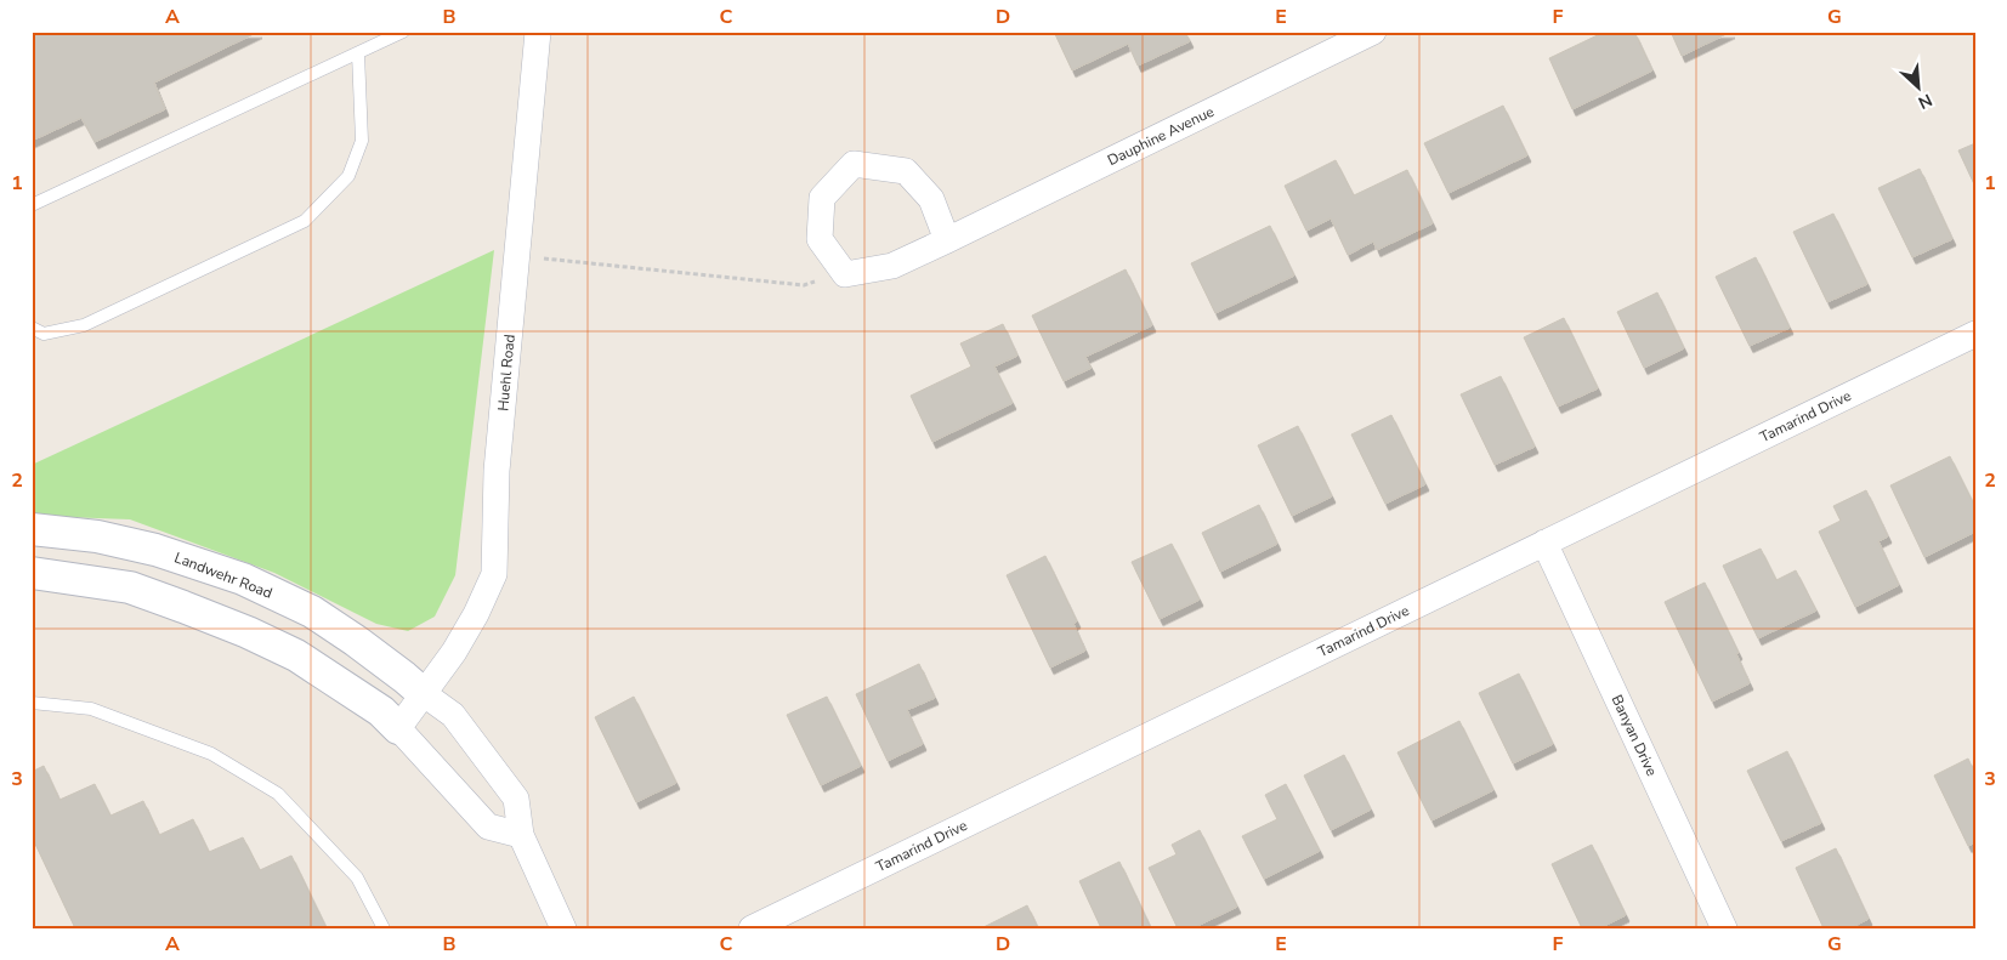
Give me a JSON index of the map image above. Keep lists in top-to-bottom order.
{
  "streets": {
    "street": [
      "Dauphine Avenue",
      "Huehl Road",
      "Tamarind Drive",
      "Landwehr Road",
      "Banyan Drive"
    ]
  },
  "crossings": [
    ["Huehl Road", "Landwehr Road"],
    ["Tamarind Drive", "Banyan Drive"]
  ],
  "north": "bottom right",
  "grid": {
    "columns": [
      "A",
      "B",
      "C",
      "D",
      "E",
      "F",
      "G"
    ],
    "rows": ["1", "2", "3"]
  }
}
